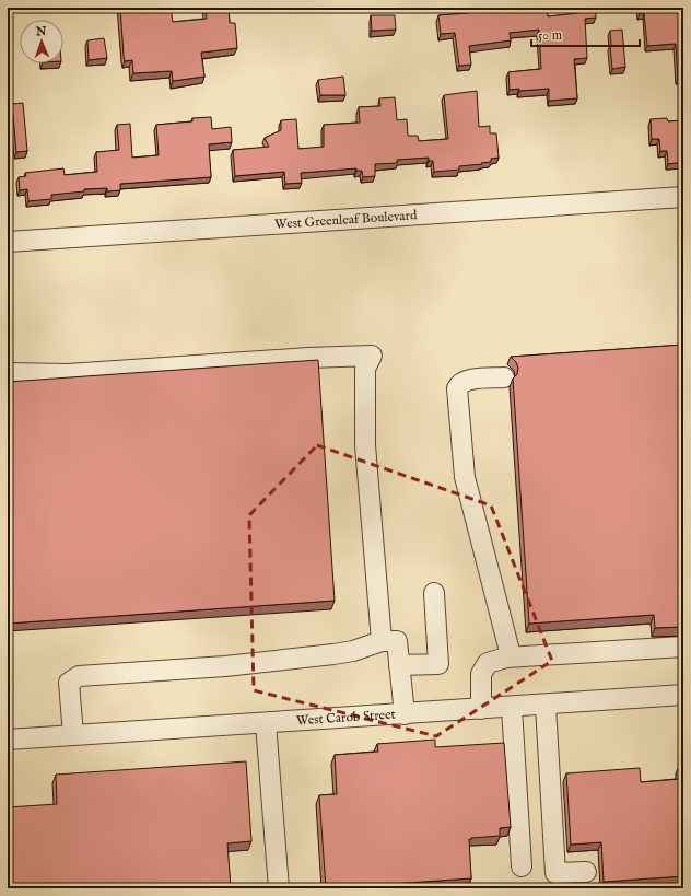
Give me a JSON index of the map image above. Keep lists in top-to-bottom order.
{
  "streets": {
    "street": ["West Greenleaf Boulevard", "West Carob Street"]
  },
  "scale_bar": "50 m",
  "north": "top"
}
